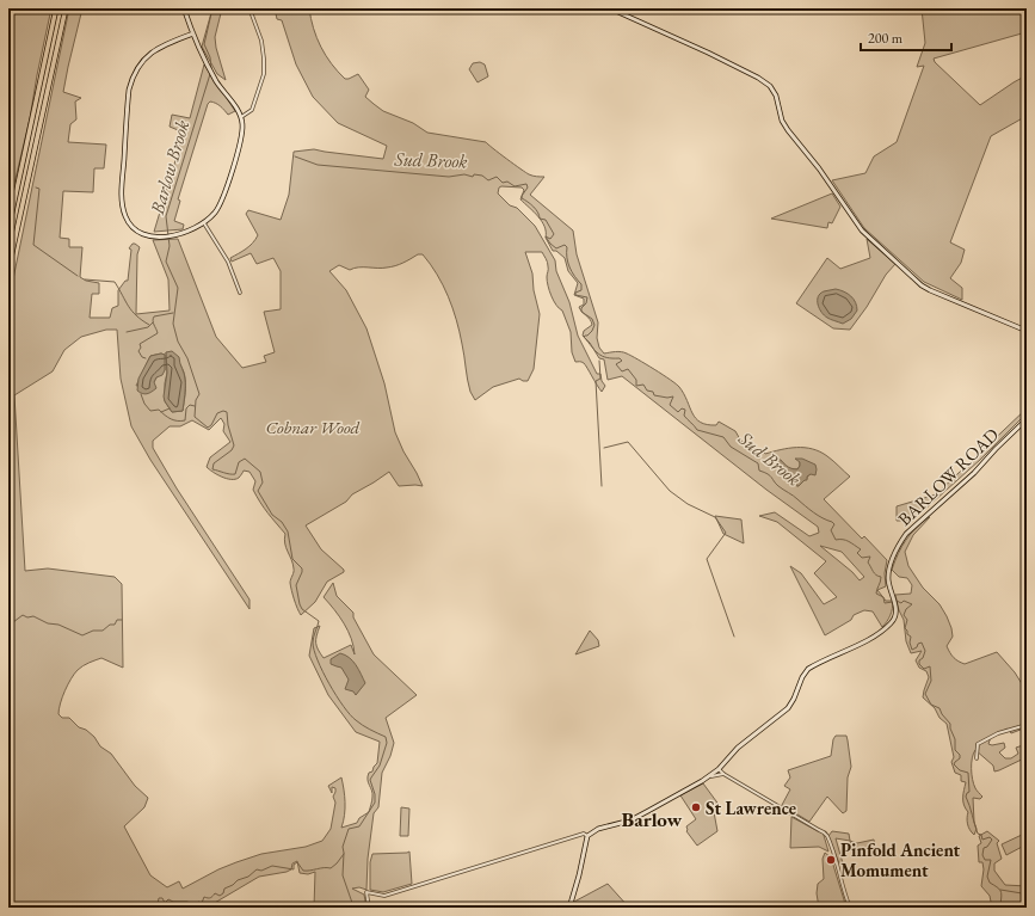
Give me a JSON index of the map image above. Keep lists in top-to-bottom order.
{
  "streets": {
    "main road": ["BARLOW ROAD"]
  },
  "districts": ["Barlow"],
  "water": ["Sud Brook", "Barlow Brook"],
  "parks": ["Cobnar Wood"],
  "places": ["St Lawrence", "Pinfold Ancient Momument"],
  "scale_bar": "200 m"
}
